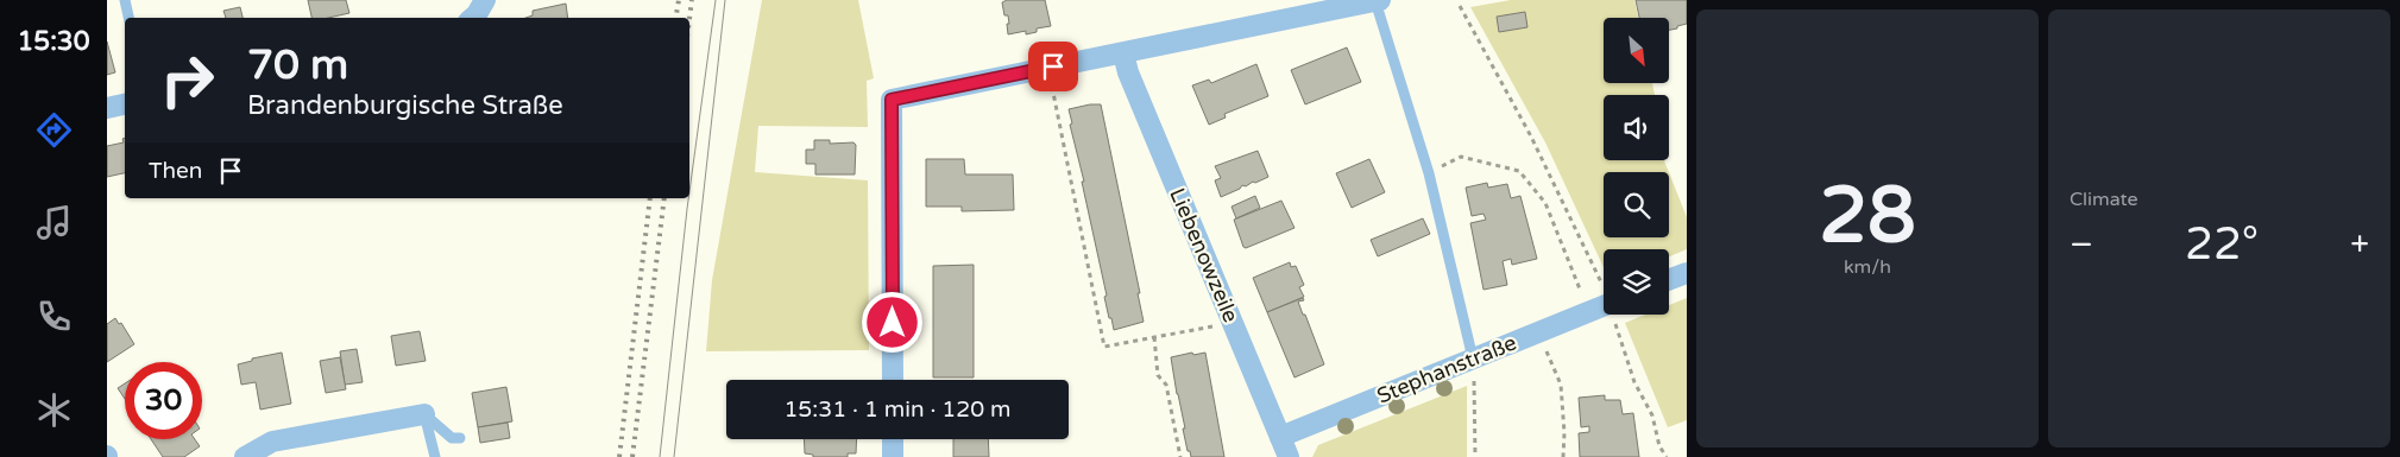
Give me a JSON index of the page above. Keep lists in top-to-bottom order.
{
  "streets": {
    "street": ["Liebenowzeile", "Stephanstraße"]
  },
  "crossings": [
    ["Liebenowzeile", "Stephanstraße"]
  ],
  "north": "bottom right",
  "page": {
    "tabs": "15:30",
    "tile": [
      ["28", "km/h"],
      "Climate"
    ],
    "turn": ["70 m", "Brandenburgische Straße"],
    "then": "Then",
    "heat": ["−", "22°", "+"],
    "limit": "30",
    "trip": "15:31 · 1 min · 120 m"
  }
}
